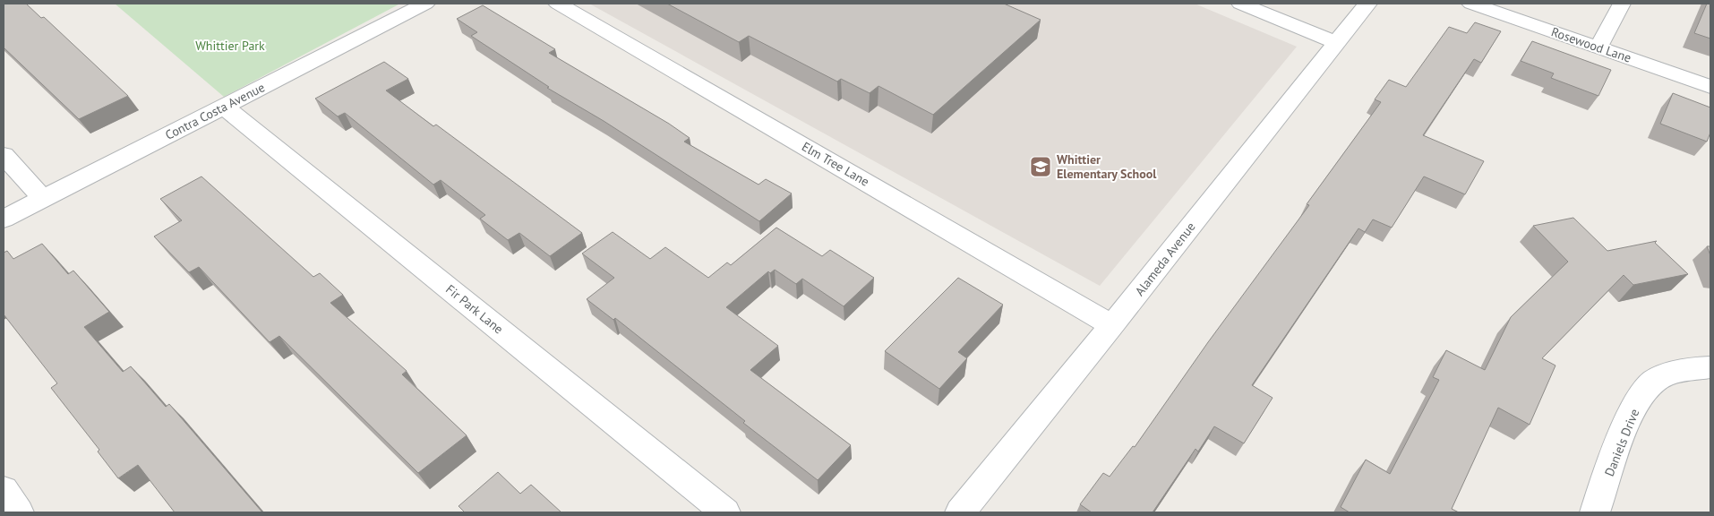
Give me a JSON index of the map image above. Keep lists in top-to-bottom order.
{
  "streets": {
    "street": [
      "Rosewood Lane",
      "Contra Costa Avenue",
      "Elm Tree Lane",
      "Alameda Avenue",
      "Fir Park Lane",
      "Daniels Drive"
    ]
  },
  "crossings": [
    ["Contra Costa Avenue", "Fir Park Lane"],
    ["Elm Tree Lane", "Alameda Avenue"]
  ],
  "parks": ["Whittier Park"],
  "places": {
    "school or university": ["Whittier Elementary School"]
  }
}
